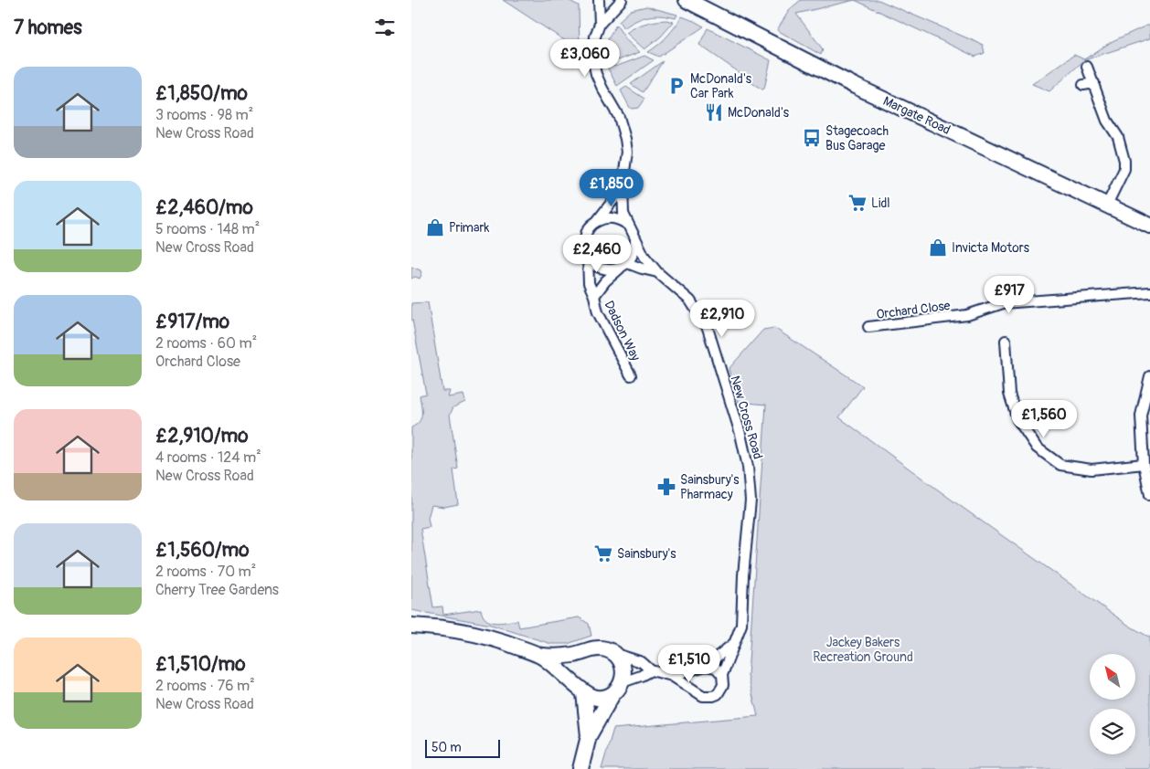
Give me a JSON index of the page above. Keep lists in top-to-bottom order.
{
  "streets": {
    "main road": ["Margate Road"],
    "street": ["Orchard Close", "Dadson Way", "New Cross Road"]
  },
  "crossings": [
    ["Dadson Way", "New Cross Road"]
  ],
  "parks": ["Jackey Bakers Recreation Ground"],
  "places": {
    "parking": ["McDonald's Car Park"],
    "restaurant": ["McDonald's"],
    "bus stop": ["Stagecoach Bus Garage"],
    "supermarket": ["Lidl", "Sainsbury's"],
    "shop": ["Primark", "Invicta Motors"],
    "pharmacy": ["Sainsbury's Pharmacy"]
  },
  "scale_bar": "50 m",
  "north": "top left",
  "page": {
    "heading": "7 homes",
    "price": [
      "£3,060",
      "£1,850",
      "£2,460",
      "£917",
      "£2,910",
      "£1,560",
      "£1,510"
    ],
    "list": [
      {
        "name": "£1,850/mo",
        "note": "3 rooms · 98 m² · New Cross Road"
      },
      {
        "name": "£2,460/mo",
        "note": "5 rooms · 148 m² · New Cross Road"
      },
      {
        "name": "£917/mo",
        "note": "2 rooms · 60 m² · Orchard Close"
      },
      {
        "name": "£2,910/mo",
        "note": "4 rooms · 124 m² · New Cross Road"
      },
      {
        "name": "£1,560/mo",
        "note": "2 rooms · 70 m² · Cherry Tree Gardens"
      },
      {
        "name": "£1,510/mo",
        "note": "2 rooms · 76 m² · New Cross Road"
      }
    ],
    "scale": "50 m"
  }
}
